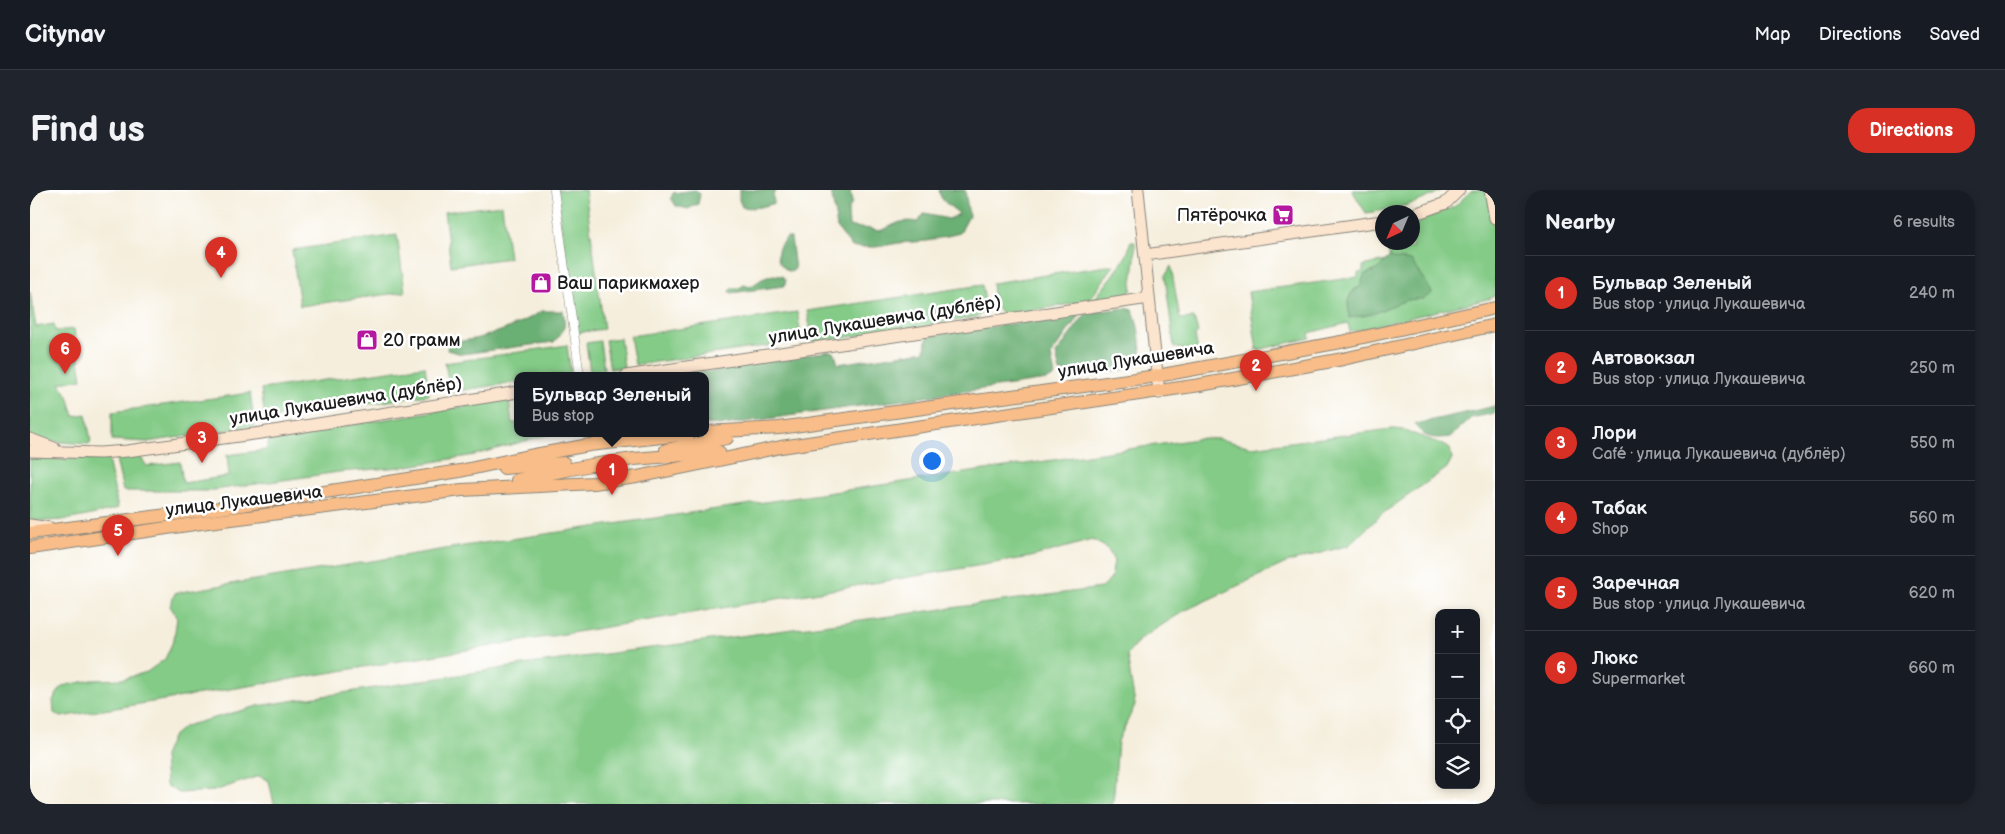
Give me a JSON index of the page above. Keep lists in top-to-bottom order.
{
  "streets": {
    "main road": ["улица Лукашевича"],
    "street": ["улица Лукашевича (дублёр)"]
  },
  "places": {
    "supermarket": ["Пятёрочка"],
    "shop": ["Ваш парикмахер", "20 грамм"]
  },
  "north": "bottom left",
  "page": {
    "header": "Citynav",
    "nav": ["Map", "Directions", "Saved"],
    "buttons": "Directions",
    "title": "Find us",
    "heading": ["Nearby", "6 results"],
    "pins": [
      "4",
      "6",
      "2",
      "3",
      "1",
      "5"
    ],
    "list": [
      {
        "mark": "1",
        "name": "Бульвар Зеленый",
        "note": "Bus stop · улица Лукашевича",
        "value": "240 m"
      },
      {
        "mark": "2",
        "name": "Автовокзал",
        "note": "Bus stop · улица Лукашевича",
        "value": "250 m"
      },
      {
        "mark": "3",
        "name": "Лори",
        "note": "Café · улица Лукашевича (дублёр)",
        "value": "550 m"
      },
      {
        "mark": "4",
        "name": "Табак",
        "note": "Shop",
        "value": "560 m"
      },
      {
        "mark": "5",
        "name": "Заречная",
        "note": "Bus stop · улица Лукашевича",
        "value": "620 m"
      },
      {
        "mark": "6",
        "name": "Люкс",
        "note": "Supermarket",
        "value": "660 m"
      }
    ],
    "popup": ["Бульвар Зеленый", "Bus stop"],
    "map_buttons": ["+", "−"]
  }
}
